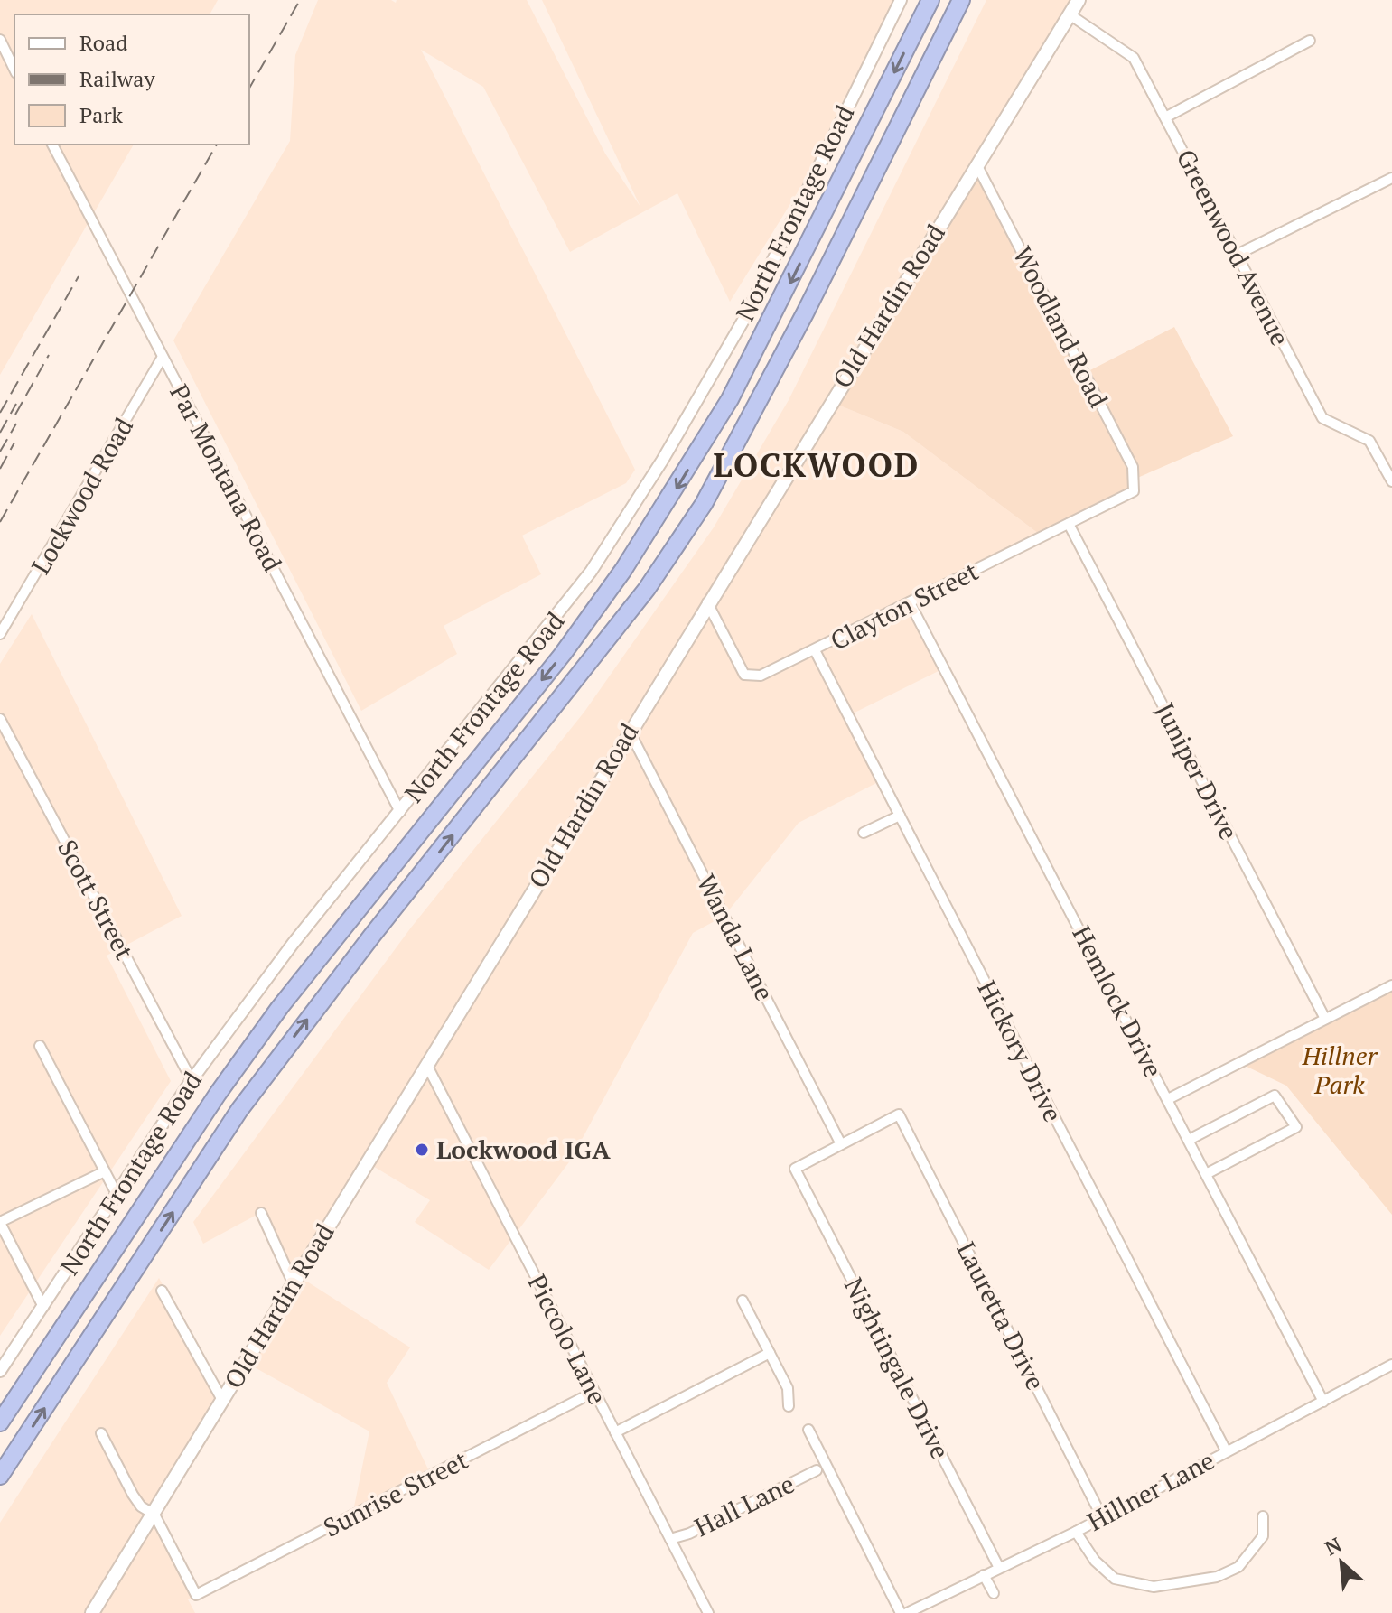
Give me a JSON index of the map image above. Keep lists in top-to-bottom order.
{
  "streets": {
    "main road": ["Old Hardin Road"],
    "street": [
      "North Frontage Road",
      "Greenwood Avenue",
      "Woodland Road",
      "Par Montana Road",
      "Lockwood Road",
      "Clayton Street",
      "Juniper Drive",
      "Scott Street",
      "Wanda Lane",
      "Hemlock Drive",
      "Hickory Drive",
      "Lauretta Drive",
      "Piccolo Lane",
      "Nightingale Drive",
      "Hillner Lane",
      "Sunrise Street",
      "Hall Lane"
    ]
  },
  "crossings": [
    ["North Frontage Road", "Par Montana Road"],
    ["North Frontage Road", "Scott Street"],
    ["Greenwood Avenue", "Old Hardin Road"],
    ["Old Hardin Road", "Woodland Road"],
    ["Old Hardin Road", "Clayton Street"],
    ["Old Hardin Road", "Wanda Lane"],
    ["Old Hardin Road", "Piccolo Lane"],
    ["Old Hardin Road", "Sunrise Street"],
    ["Woodland Road", "Clayton Street"],
    ["Par Montana Road", "Lockwood Road"],
    ["Clayton Street", "Juniper Drive"],
    ["Clayton Street", "Hemlock Drive"],
    ["Clayton Street", "Hickory Drive"],
    ["Wanda Lane", "Lauretta Drive"],
    ["Wanda Lane", "Nightingale Drive"],
    ["Hemlock Drive", "Hillner Lane"],
    ["Hickory Drive", "Hillner Lane"],
    ["Lauretta Drive", "Nightingale Drive"],
    ["Lauretta Drive", "Hillner Lane"],
    ["Piccolo Lane", "Sunrise Street"],
    ["Piccolo Lane", "Hall Lane"],
    ["Nightingale Drive", "Hillner Lane"]
  ],
  "districts": ["LOCKWOOD"],
  "parks": ["Hillner Park"],
  "places": ["Lockwood IGA"],
  "legend": ["Road", "Railway", "Park"],
  "north": "top left"
}
